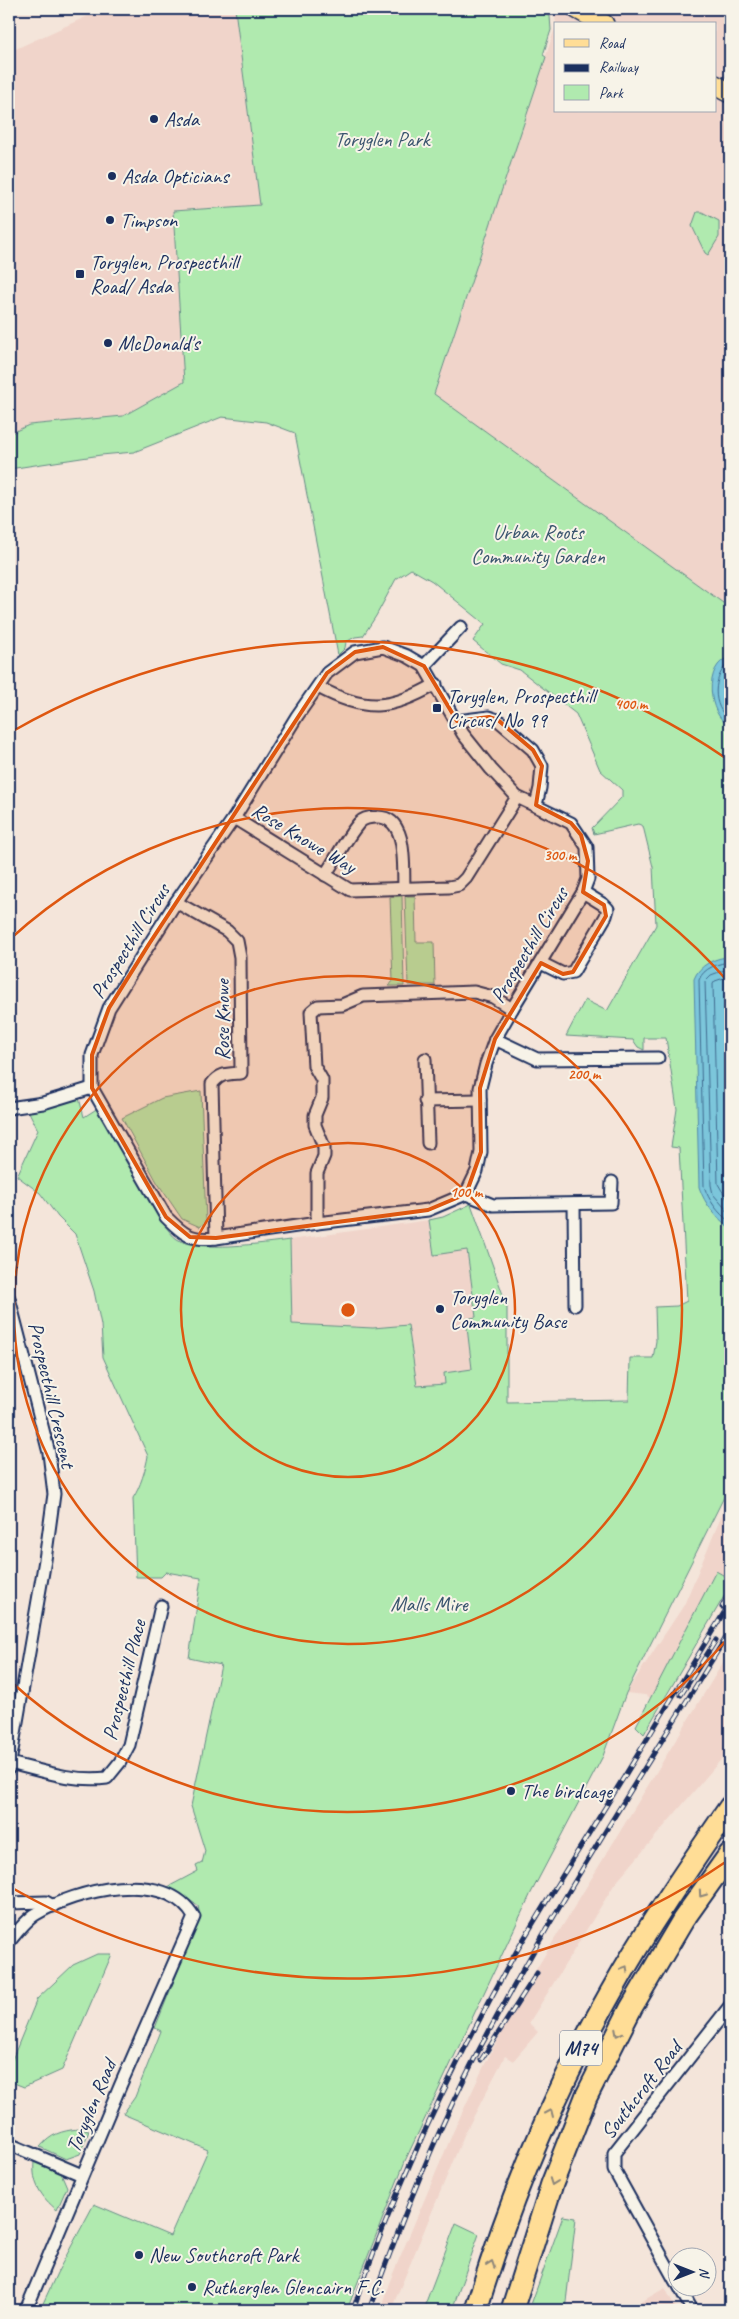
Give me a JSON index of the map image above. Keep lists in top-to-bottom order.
{
  "streets": {
    "highway": ["M74"],
    "street": [
      "Rose Knowe Way",
      "Prospecthill Circus",
      "Rose Knowe",
      "Prospecthill Crescent",
      "Prospecthill Place",
      "Southcroft Road",
      "Toryglen Road"
    ]
  },
  "crossings": [
    ["Rose Knowe Way", "Prospecthill Circus"],
    ["Prospecthill Circus", "Rose Knowe"],
    ["Prospecthill Crescent", "Prospecthill Place"]
  ],
  "parks": ["Toryglen Park", "Urban Roots Community Garden", "Malls Mire"],
  "places": {
    "other": [
      "Asda",
      "Asda Opticians",
      "Timpson",
      "McDonald's",
      "Toryglen Community Base",
      "The birdcage",
      "New Southcroft Park",
      "Rutherglen Glencairn F.C."
    ],
    "transit": ["Toryglen, Prospecthill Road/ Asda", "Toryglen, Prospecthill Circus/ No 99"]
  },
  "legend": ["Road", "Railway", "Park"],
  "north": "right",
  "rings": [
    "400 m",
    "300 m",
    "200 m",
    "100 m"
  ]
}
